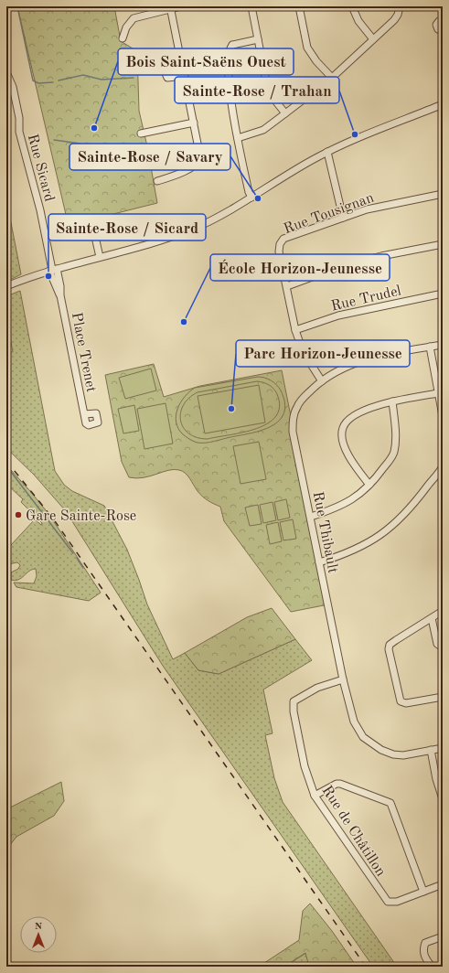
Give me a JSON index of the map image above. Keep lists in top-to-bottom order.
{
  "streets": {
    "street": [
      "Rue Sicard",
      "Rue Tousignan",
      "Rue Trudel",
      "Place Trenet",
      "Rue Thibault",
      "Rue de Châtillon"
    ]
  },
  "crossings": [
    ["Rue Sicard", "Place Trenet"],
    ["Rue Tousignan", "Rue Trudel"],
    ["Rue Tousignan", "Rue Thibault"],
    ["Rue Thibault", "Rue de Châtillon"]
  ],
  "places": [
    "Bois Saint-Saëns Ouest",
    "Sainte-Rose / Trahan",
    "Sainte-Rose / Savary",
    "Sainte-Rose / Sicard",
    "École Horizon-Jeunesse",
    "Parc Horizon-Jeunesse",
    "Gare Sainte-Rose"
  ],
  "north": "top"
}
